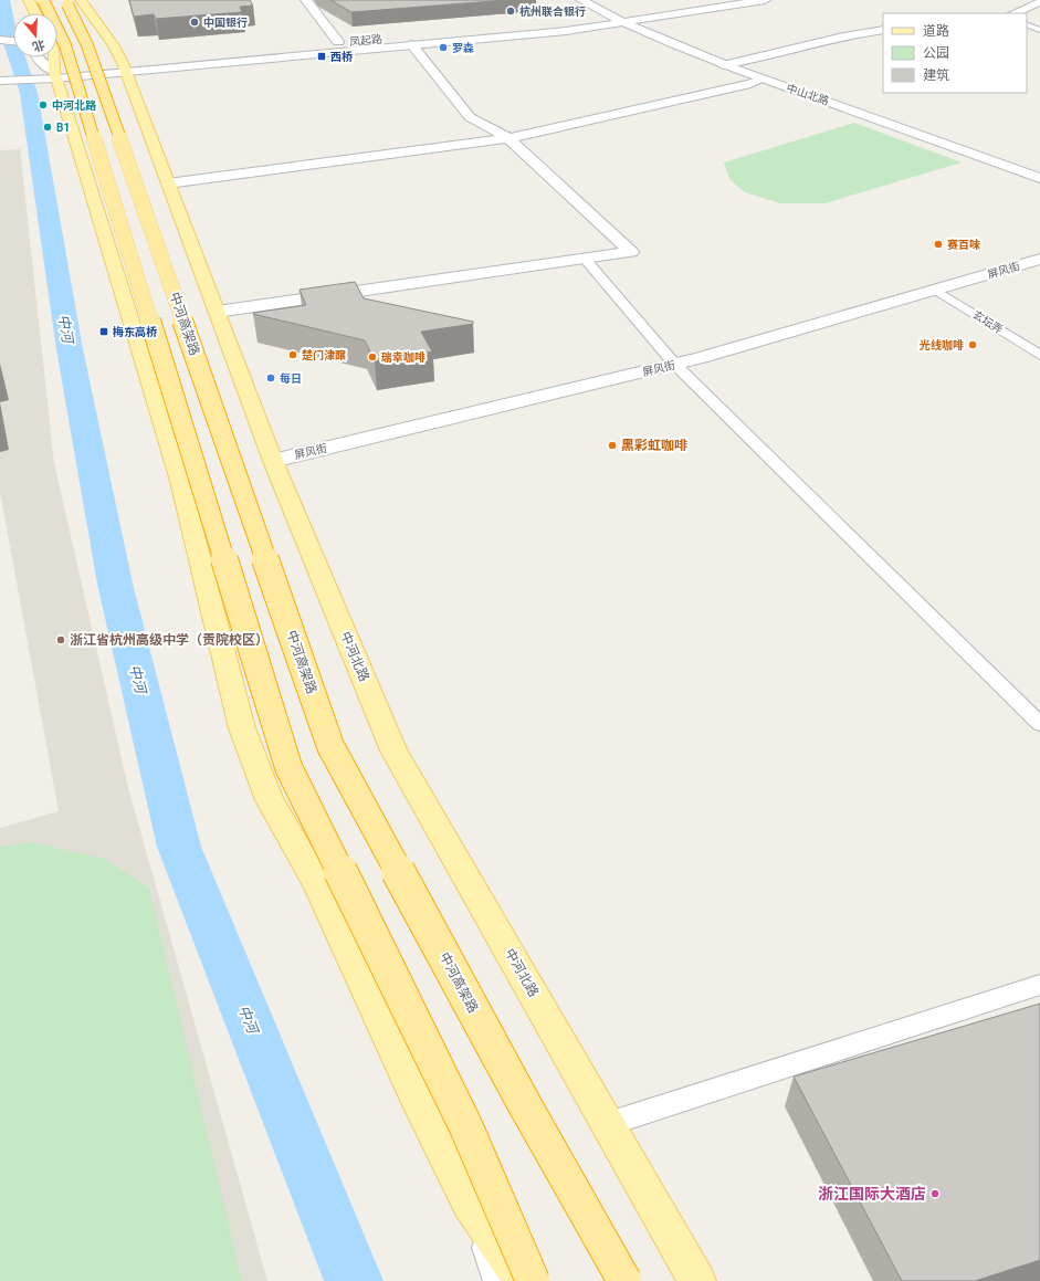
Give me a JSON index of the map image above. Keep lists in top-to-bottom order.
{
  "streets": {
    "highway": ["中河高架路"],
    "main road": ["中河北路"],
    "street": ["凤起路", "中山北路", "屏风街"],
    "lane": ["玄坛弄"]
  },
  "crossings": [
    ["凤起路", "中山北路"],
    ["凤起路", "中河北路"],
    ["屏风街", "玄坛弄"],
    ["屏风街", "中河北路"],
    ["中河高架路", "中河北路"]
  ],
  "water": ["中河"],
  "places": {
    "other": [
      "杭州联合银行",
      "中国银行",
      "罗森",
      "中河北路",
      "B1",
      "赛百味",
      "光线咖啡",
      "楚门津醸",
      "瑞幸咖啡",
      "每日",
      "黑彩虹咖啡",
      "浙江省杭州高级中学（贡院校区）",
      "浙江国际大酒店"
    ],
    "transit": ["西桥", "梅东高桥"]
  },
  "legend": ["道路", "公园", "建筑"],
  "north": "bottom"
}
